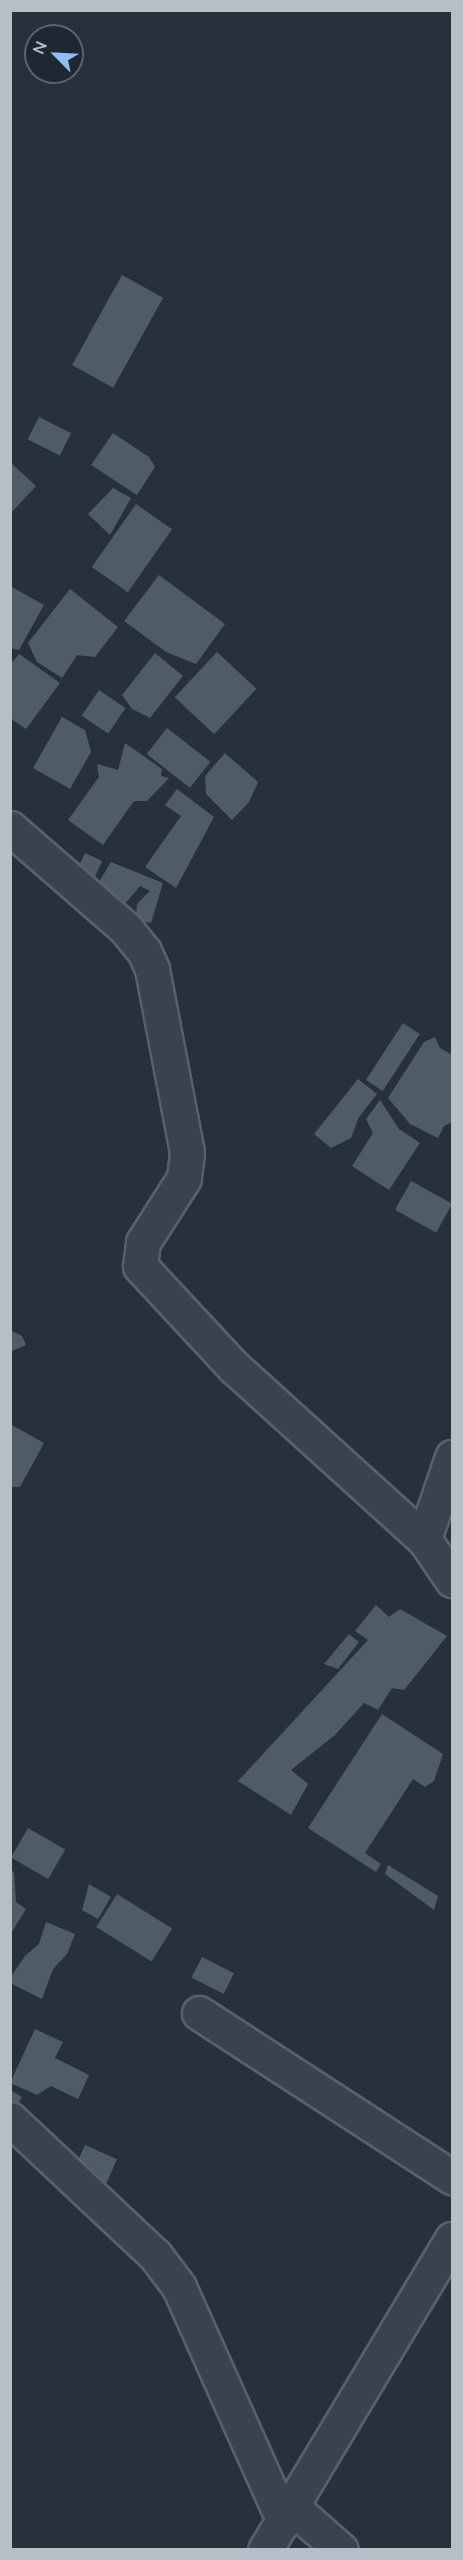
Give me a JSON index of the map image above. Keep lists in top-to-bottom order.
{
  "north": "top left"
}
